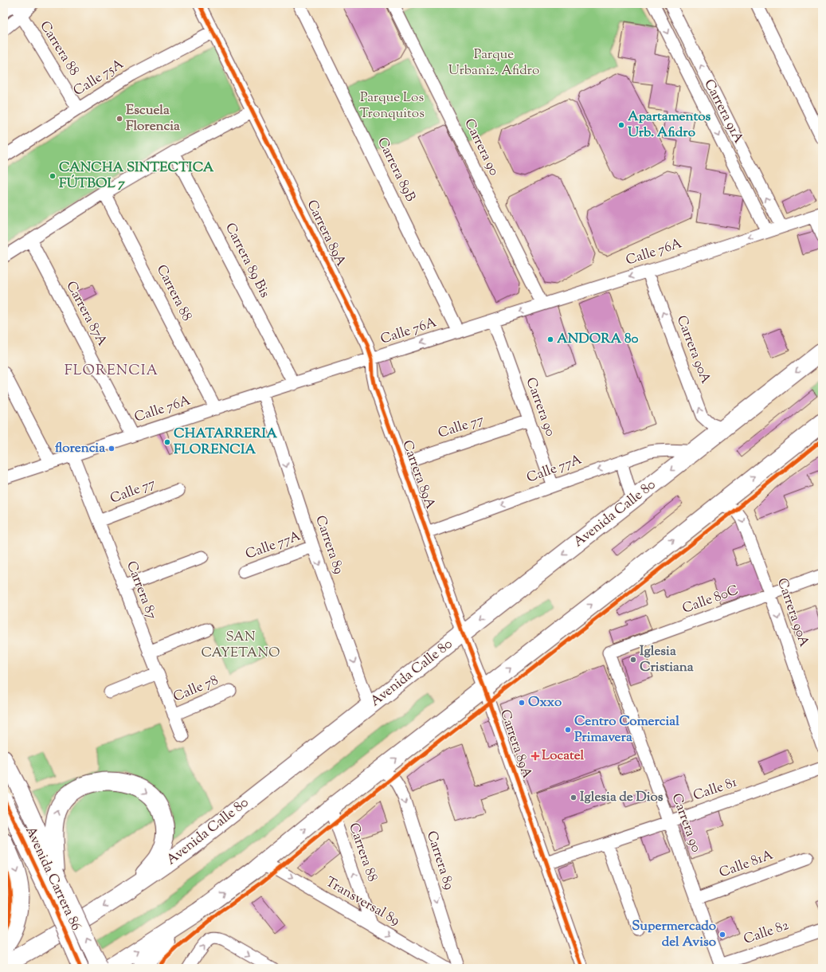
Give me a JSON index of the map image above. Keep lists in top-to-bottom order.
{
  "streets": {
    "highway": ["Avenida Calle 80"],
    "main road": ["Avenida Carrera 86"],
    "street": [
      "Carrera 88",
      "Calle 75A",
      "Carrera 91A",
      "Carrera 90",
      "Carrera 89B",
      "Carrera 89A",
      "Calle 76A",
      "Carrera 89 Bis",
      "Carrera 87A",
      "Carrera 90A",
      "Calle 77",
      "Calle 77A",
      "Carrera 89",
      "Carrera 87",
      "Calle 80C",
      "Calle 78",
      "Calle 81",
      "Calle 81A",
      "Transversal 89",
      "Calle 82"
    ]
  },
  "crossings": [
    ["Carrera 88", "Calle 75A"],
    ["Carrera 88", "Calle 76A"],
    ["Carrera 88", "Transversal 89"],
    ["Calle 75A", "Carrera 89A"],
    ["Carrera 91A", "Calle 76A"],
    ["Carrera 90", "Calle 76A"],
    ["Carrera 90", "Calle 77"],
    ["Carrera 90", "Calle 77A"],
    ["Carrera 90", "Calle 80C"],
    ["Carrera 90", "Calle 81"],
    ["Carrera 90", "Calle 81A"],
    ["Carrera 90", "Calle 82"],
    ["Carrera 89B", "Calle 76A"],
    ["Carrera 89A", "Calle 76A"],
    ["Carrera 89A", "Calle 77"],
    ["Carrera 89A", "Calle 77A"],
    ["Carrera 89A", "Avenida Calle 80"],
    ["Carrera 89A", "Calle 81"],
    ["Calle 76A", "Carrera 89 Bis"],
    ["Calle 76A", "Carrera 87A"],
    ["Calle 76A", "Carrera 90A"],
    ["Calle 76A", "Carrera 89"],
    ["Calle 76A", "Carrera 87"],
    ["Carrera 90A", "Avenida Calle 80"],
    ["Carrera 90A", "Calle 80C"],
    ["Calle 77", "Carrera 87"],
    ["Calle 77A", "Avenida Calle 80"],
    ["Calle 77A", "Carrera 89"],
    ["Avenida Calle 80", "Carrera 89"],
    ["Carrera 87", "Calle 78"]
  ],
  "one_way": [
    "Calle 76A",
    "Calle 77A",
    "Carrera 89",
    "Transversal 89"
  ],
  "districts": ["FLORENCIA"],
  "parks": ["Parque Urbaniz. Afidro", "Parque Los Tronquitos", "SAN CAYETANO"],
  "places": {
    "other": [
      "Escuela Florencia",
      "Apartamentos Urb. Afidro",
      "CANCHA SINTECTICA FÚTBOL 7",
      "ANDORA 80",
      "CHATARRERIA FLORENCIA",
      "florencia",
      "Iglesia Cristiana",
      "Oxxo",
      "Centro Comercial Primavera",
      "Iglesia de Dios",
      "Supermercado del Aviso"
    ],
    "health": ["Locatel"]
  }
}
